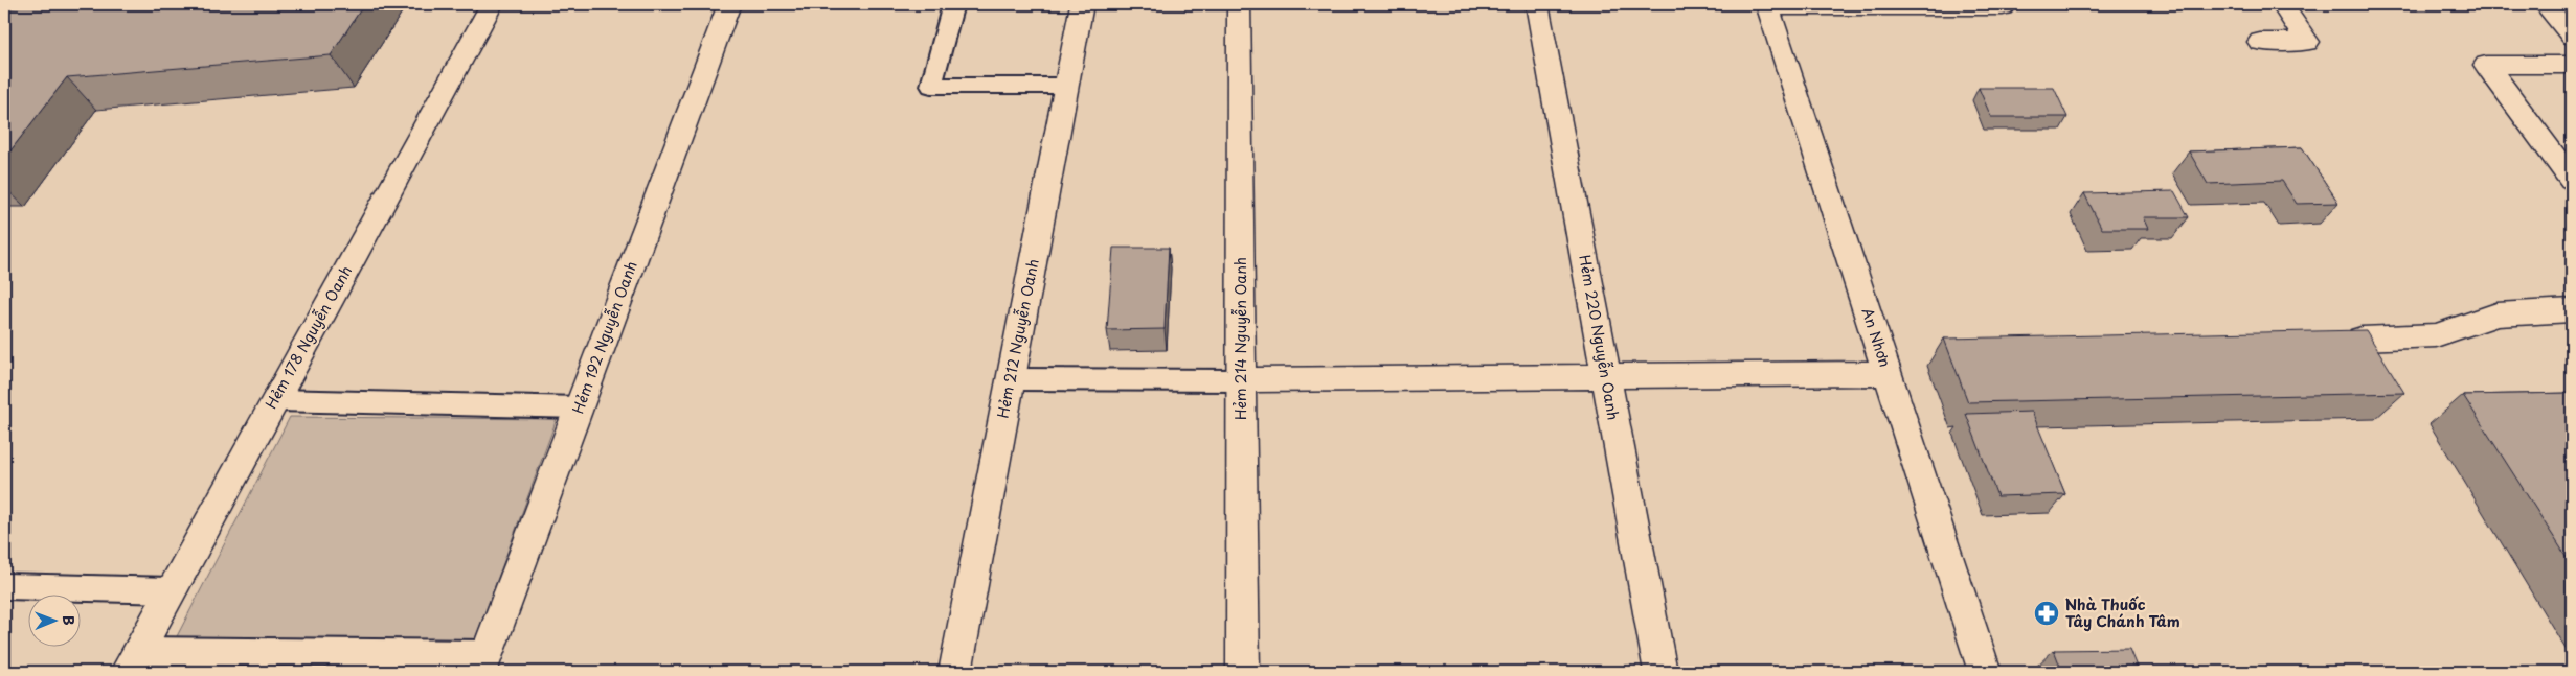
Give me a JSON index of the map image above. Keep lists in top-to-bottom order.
{
  "streets": {
    "street": [
      "Hẻm 178 Nguyễn Oanh",
      "Hẻm 192 Nguyễn Oanh",
      "Hẻm 220 Nguyễn Oanh",
      "An Nhơn",
      "Hẻm 212 Nguyễn Oanh",
      "Hẻm 214 Nguyễn Oanh"
    ]
  },
  "places": {
    "pharmacy": ["Nhà Thuốc Tây Chánh Tâm"]
  },
  "north": "right"
}
